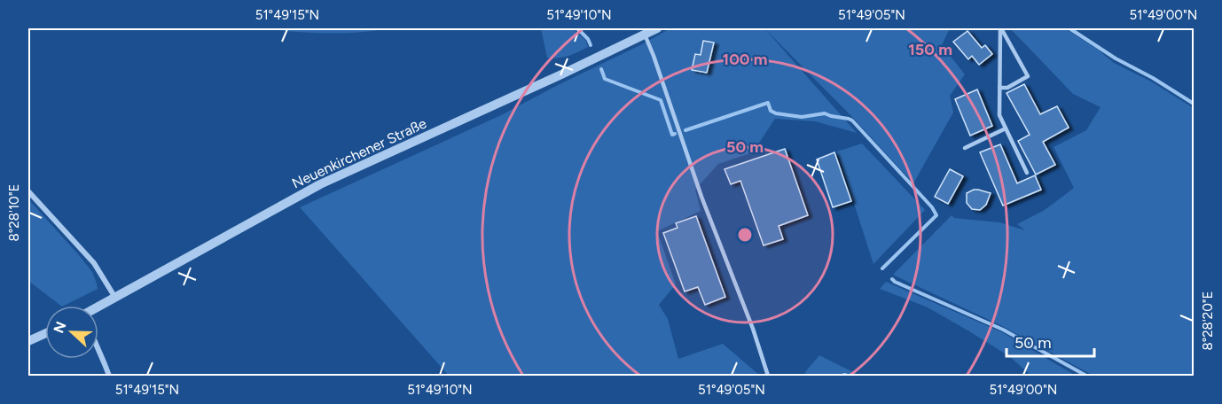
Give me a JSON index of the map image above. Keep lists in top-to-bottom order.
{
  "streets": {
    "street": ["Neuenkirchener Straße"]
  },
  "scale_bar": "50 m",
  "north": "left",
  "coordinates": [
    "51°49'15\"N",
    "51°49'10\"N",
    "51°49'05\"N",
    "51°49'00\"N",
    "8°28'10\"E",
    "8°28'20\"E"
  ],
  "rings": ["150 m", "100 m", "50 m"]
}
